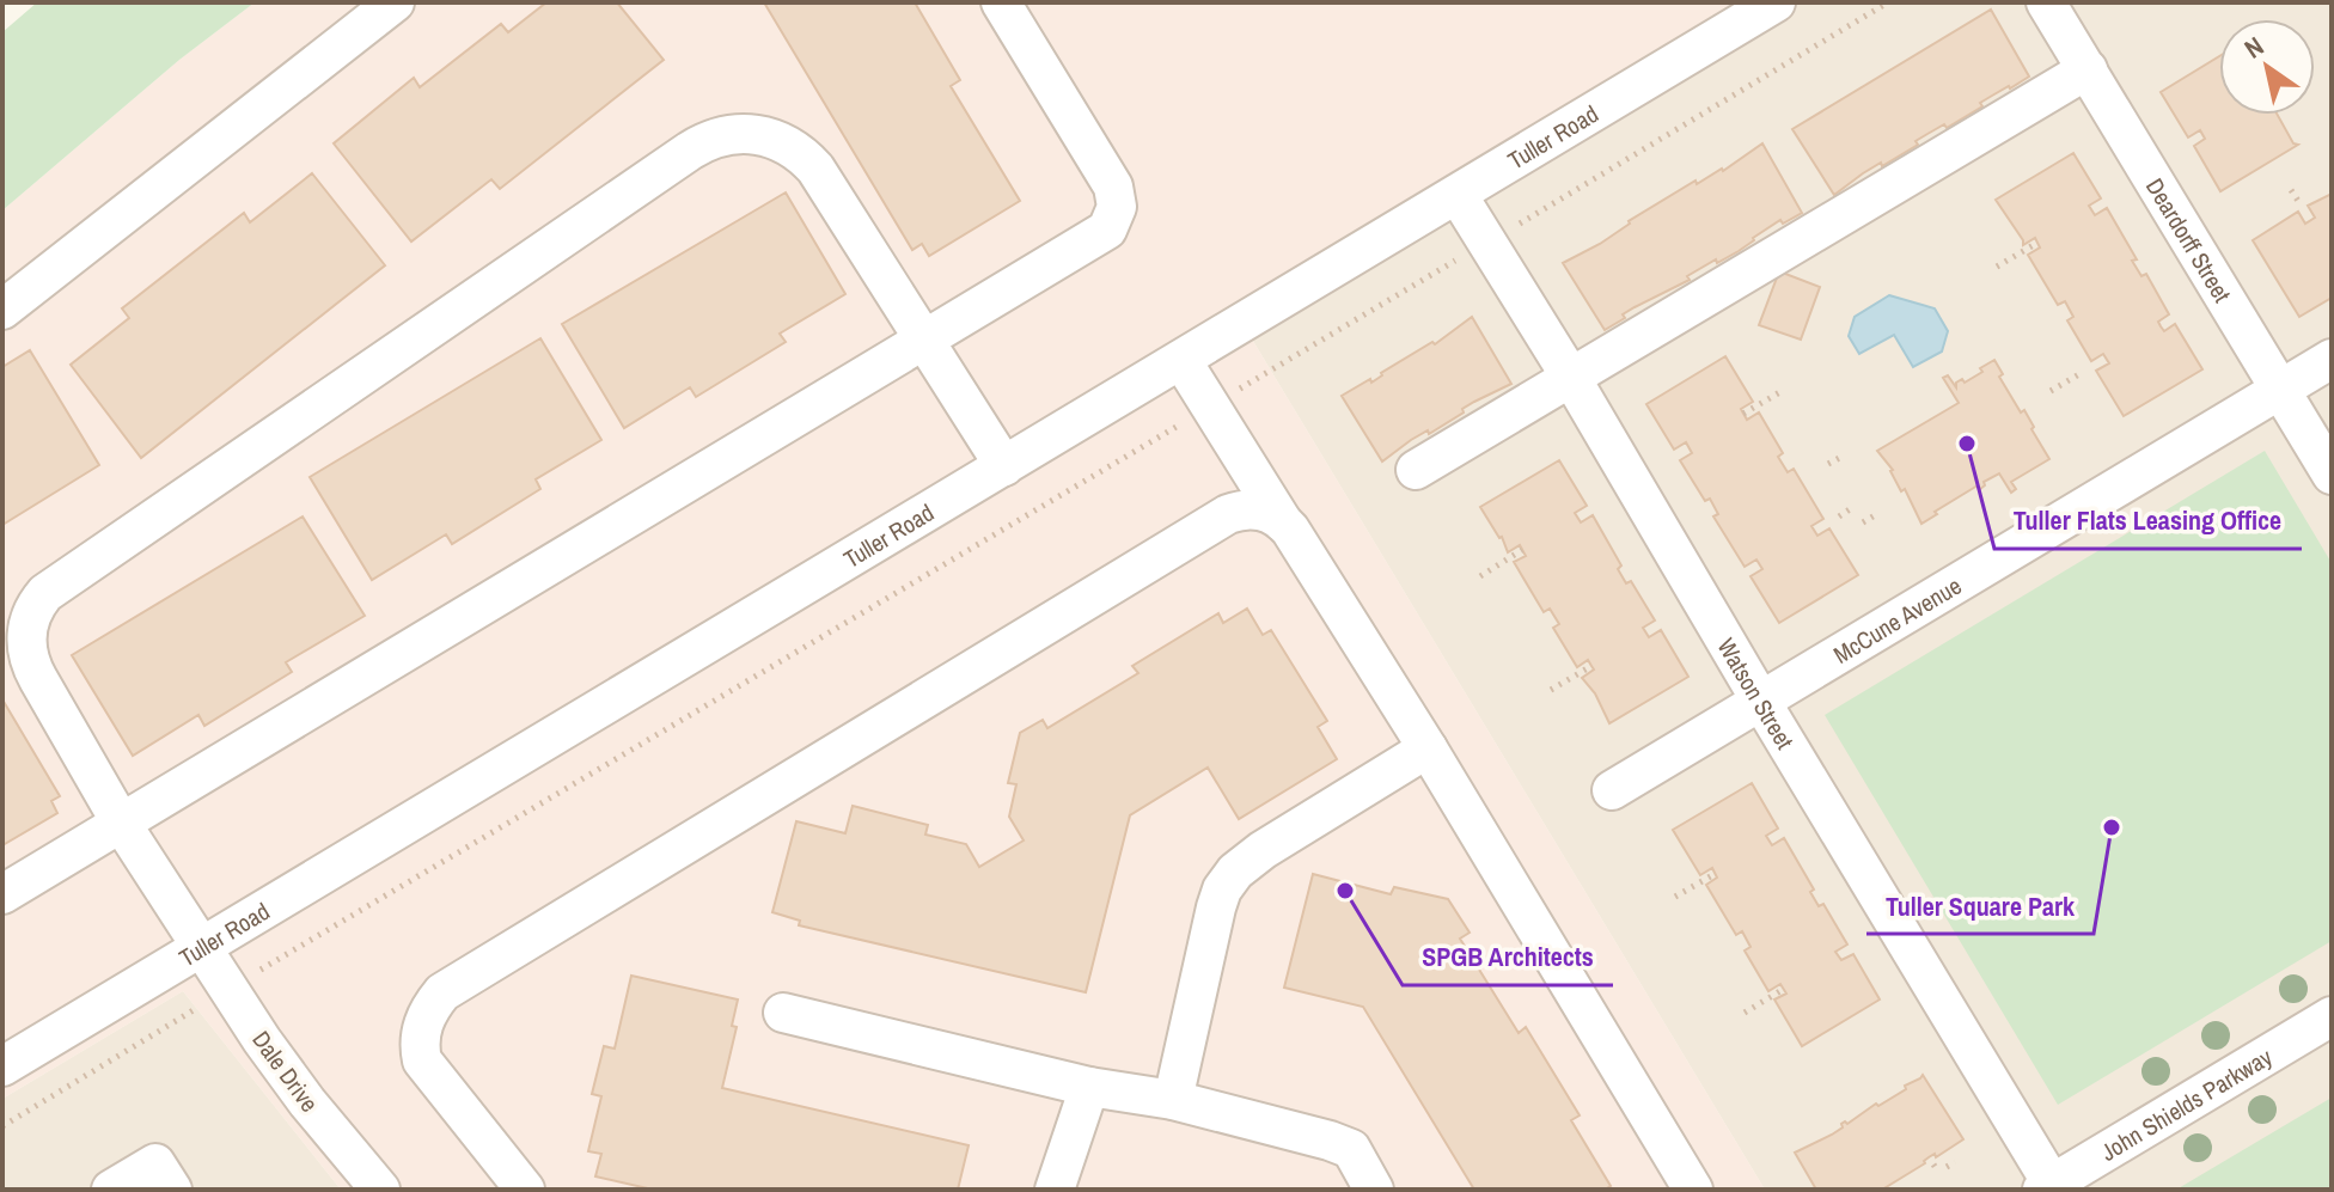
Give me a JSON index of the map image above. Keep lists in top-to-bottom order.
{
  "streets": {
    "street": [
      "Tuller Road",
      "Deardorff Street",
      "McCune Avenue",
      "Watson Street",
      "Dale Drive",
      "John Shields Parkway"
    ]
  },
  "crossings": [
    ["Tuller Road", "Watson Street"],
    ["Tuller Road", "Dale Drive"],
    ["Deardorff Street", "McCune Avenue"],
    ["McCune Avenue", "Watson Street"],
    ["Watson Street", "John Shields Parkway"]
  ],
  "places": ["Tuller Flats Leasing Office", "Tuller Square Park", "SPGB Architects"],
  "north": "top left"
}
